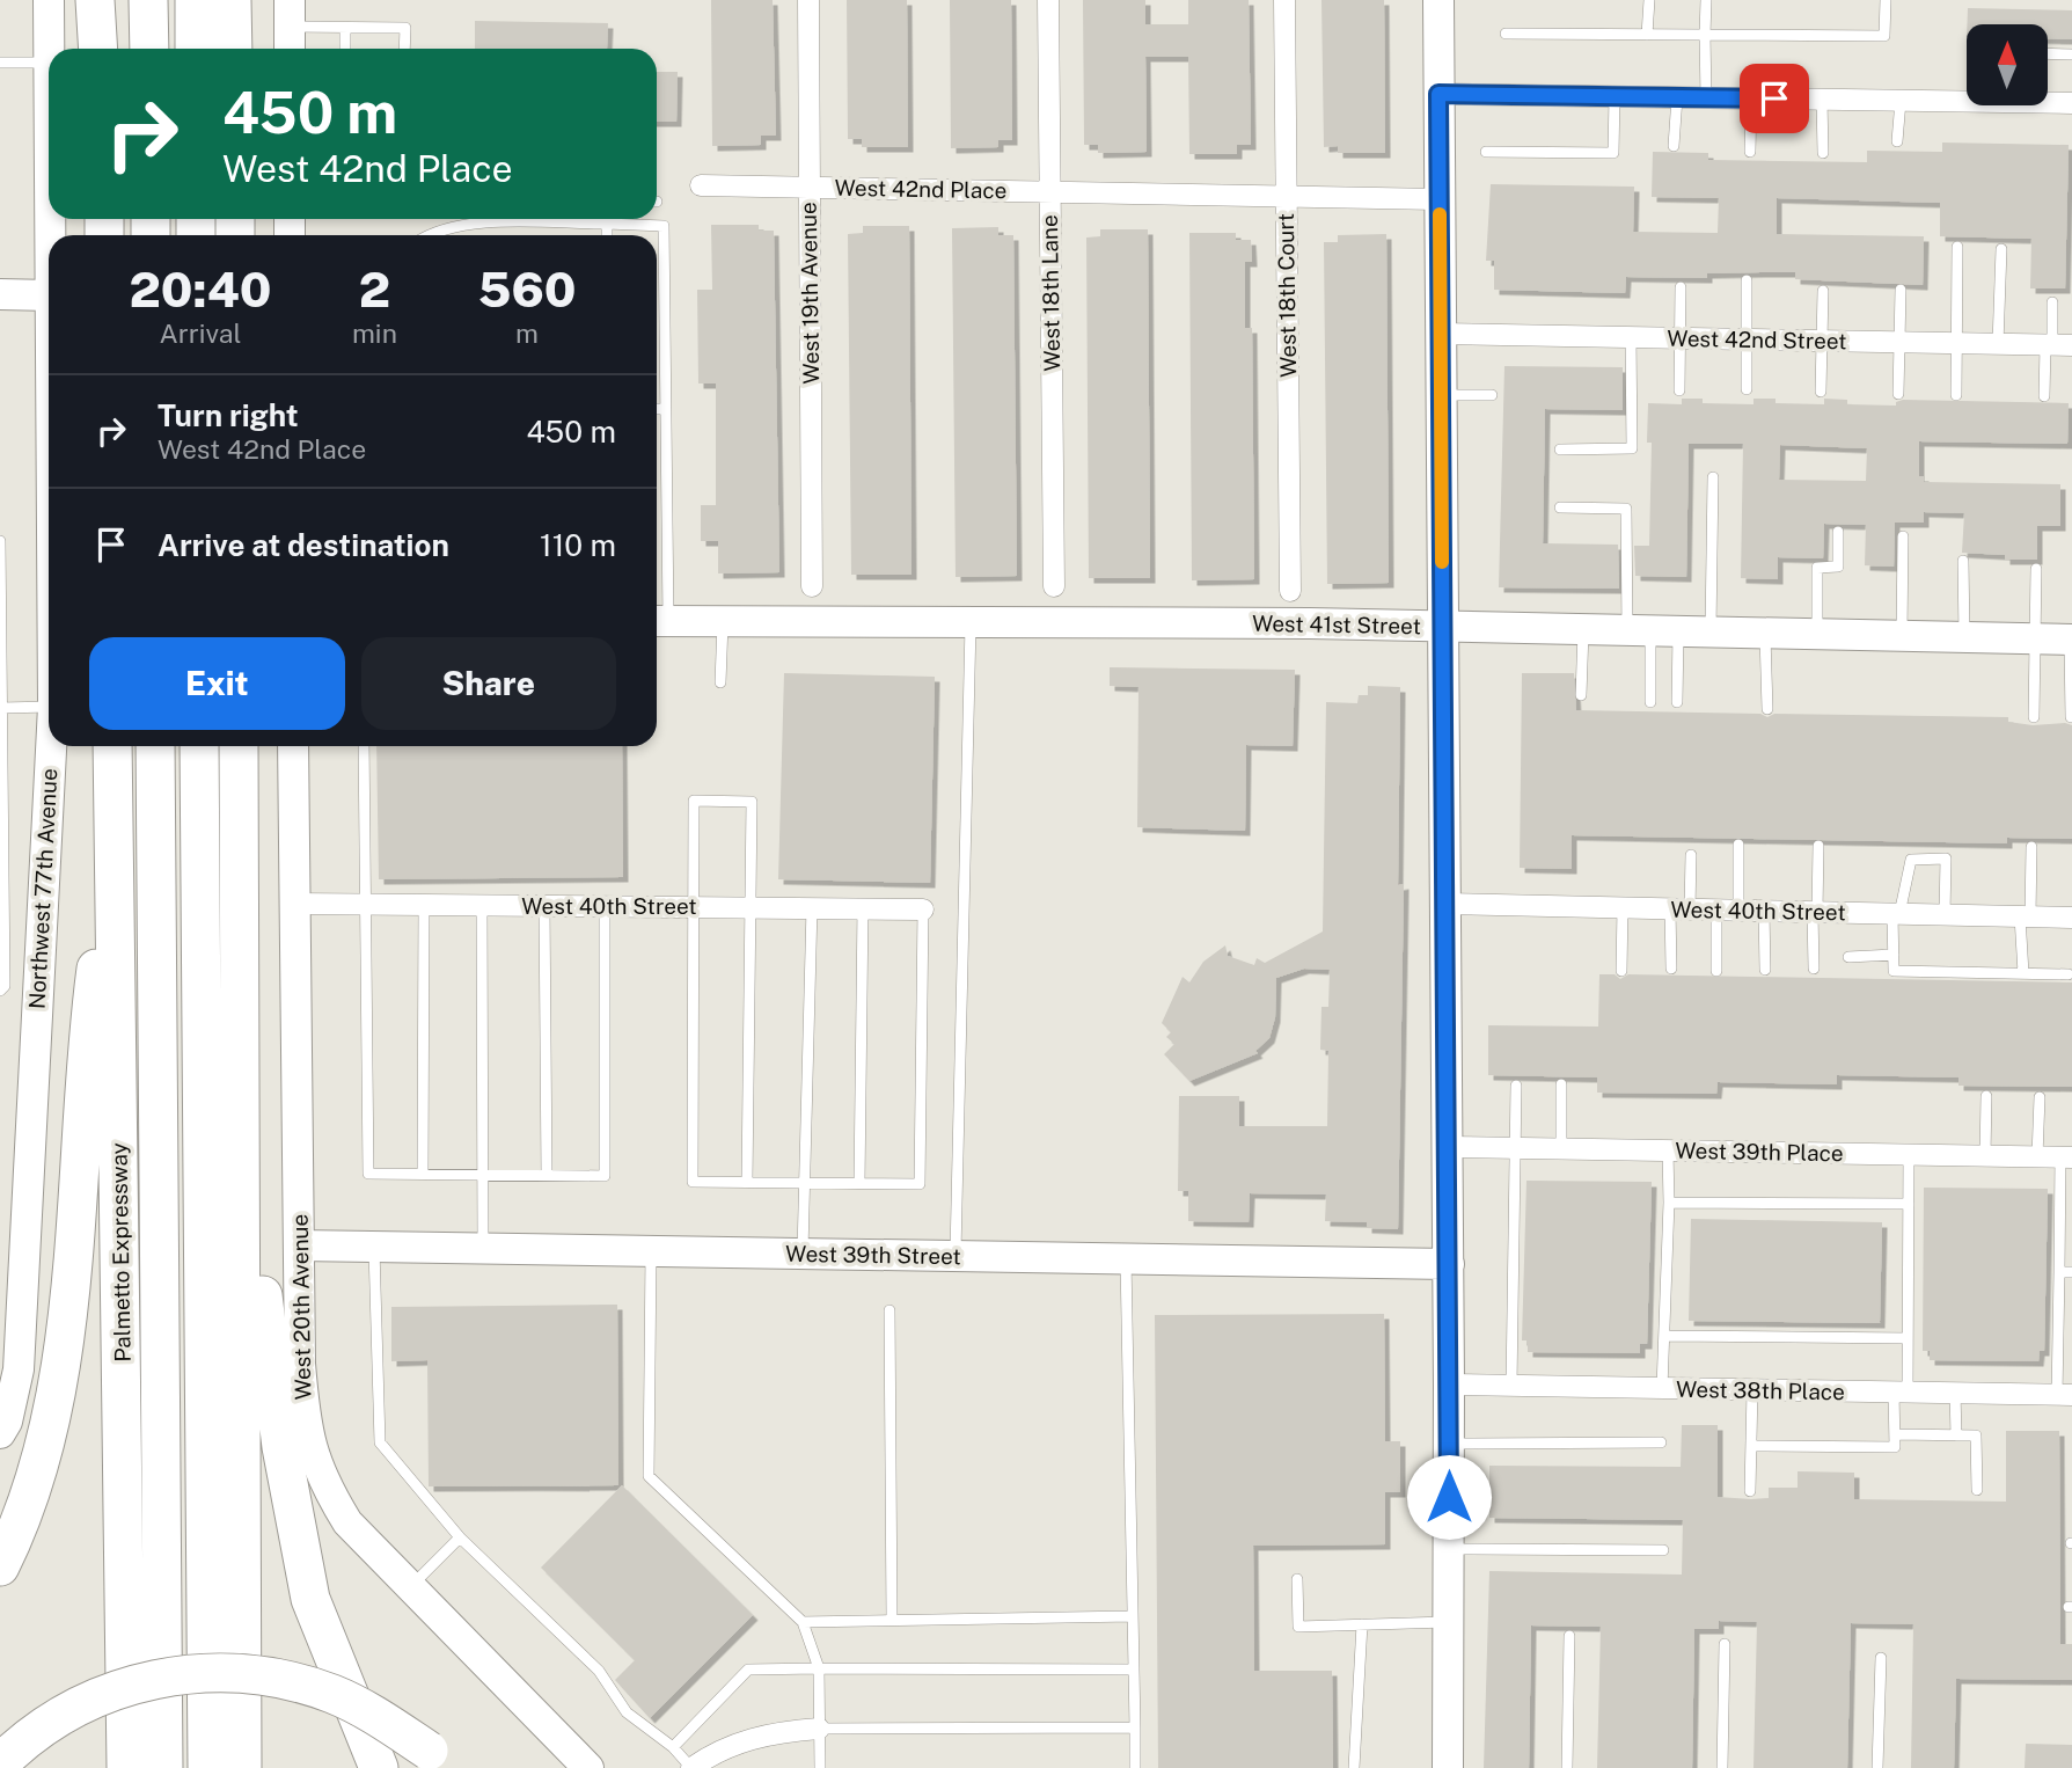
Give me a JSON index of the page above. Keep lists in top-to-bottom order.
{
  "streets": {
    "highway": ["Palmetto Expressway"],
    "street": [
      "West 42nd Place",
      "West 19th Avenue",
      "West 18th Lane",
      "West 18th Court",
      "West 42nd Street",
      "West 41st Street",
      "Northwest 77th Avenue",
      "West 40th Street",
      "West 39th Place",
      "West 39th Street",
      "West 20th Avenue",
      "West 38th Place"
    ]
  },
  "crossings": [
    ["West 42nd Place", "West 19th Avenue"],
    ["West 42nd Place", "West 18th Lane"],
    ["West 42nd Place", "West 18th Court"],
    ["West 40th Street", "West 20th Avenue"],
    ["West 39th Street", "West 20th Avenue"]
  ],
  "north": "top",
  "page": {
    "turn": ["450 m", "West 42nd Place"],
    "eta": [
      "20:40",
      "Arrival",
      "2",
      "min",
      "560",
      "m"
    ],
    "list": [
      {
        "name": "Turn right",
        "note": "West 42nd Place",
        "value": "450 m"
      },
      {
        "name": "Arrive at destination",
        "value": "110 m"
      }
    ],
    "buttons": ["Exit", "Share"]
  }
}
